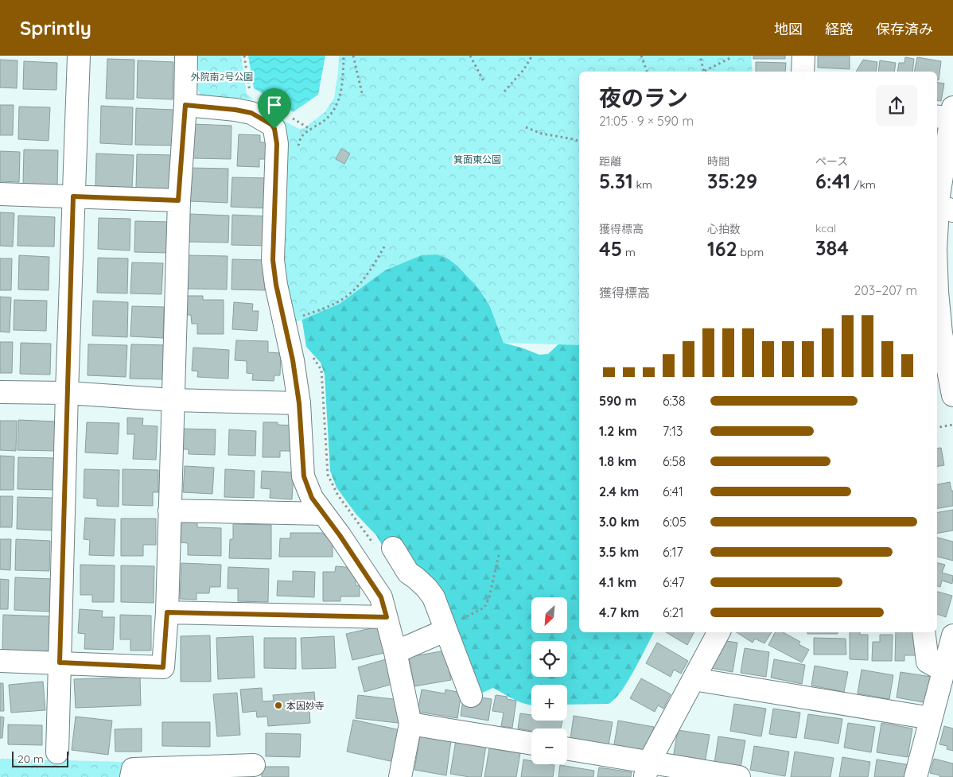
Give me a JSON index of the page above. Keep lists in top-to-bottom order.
{
  "parks": ["外院南2号公園", "箕面東公園"],
  "places": ["本因妙寺"],
  "scale_bar": "20 m",
  "north": "bottom left",
  "page": {
    "header": "Sprintly",
    "nav": ["地図", "経路", "保存済み"],
    "heading": ["夜のラン", "21:05 · 9 × 590 m"],
    "stats": [
      ["距離", "5.31 km"],
      ["時間", "35:29"],
      ["ペース", "6:41 /km"],
      ["獲得標高", "45 m"],
      ["心拍数", "162 bpm"],
      ["kcal", "384"]
    ],
    "chart": ["獲得標高", "203–207 m"],
    "list": [
      {
        "name": "590 m",
        "note": "6:38"
      },
      {
        "name": "1.2 km",
        "note": "7:13"
      },
      {
        "name": "1.8 km",
        "note": "6:58"
      },
      {
        "name": "2.4 km",
        "note": "6:41"
      },
      {
        "name": "3.0 km",
        "note": "6:05"
      },
      {
        "name": "3.5 km",
        "note": "6:17"
      },
      {
        "name": "4.1 km",
        "note": "6:47"
      },
      {
        "name": "4.7 km",
        "note": "6:21"
      }
    ],
    "map_buttons": ["+", "−"],
    "scale": "20 m"
  }
}
